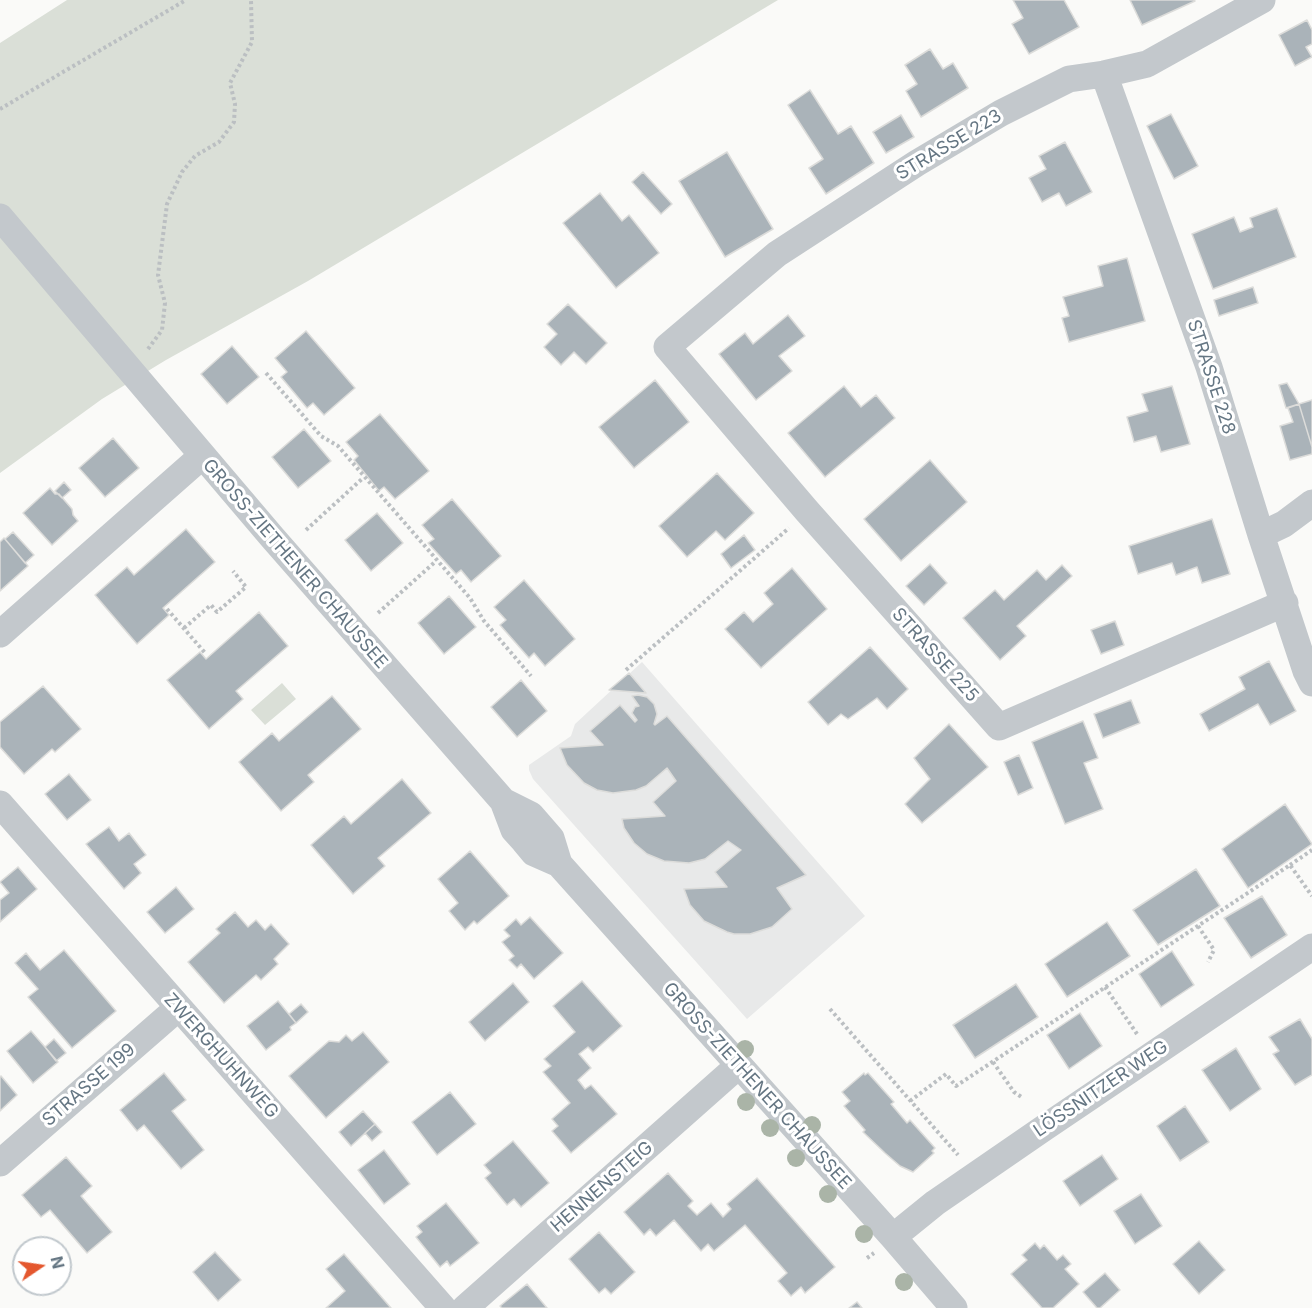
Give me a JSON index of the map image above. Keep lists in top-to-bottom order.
{
  "streets": {
    "street": [
      "STRASSE 223",
      "STRASSE 228",
      "GROSS-ZIETHENER CHAUSSEE",
      "STRASSE 225",
      "ZWERGHUHNWEG",
      "STRASSE 199",
      "LÖSSNITZER WEG",
      "HENNENSTEIG"
    ]
  },
  "crossings": [
    ["STRASSE 223", "STRASSE 228"],
    ["STRASSE 223", "STRASSE 225"],
    ["STRASSE 228", "STRASSE 225"],
    ["GROSS-ZIETHENER CHAUSSEE", "LÖSSNITZER WEG"],
    ["GROSS-ZIETHENER CHAUSSEE", "HENNENSTEIG"],
    ["ZWERGHUHNWEG", "STRASSE 199"]
  ],
  "north": "right"
}
